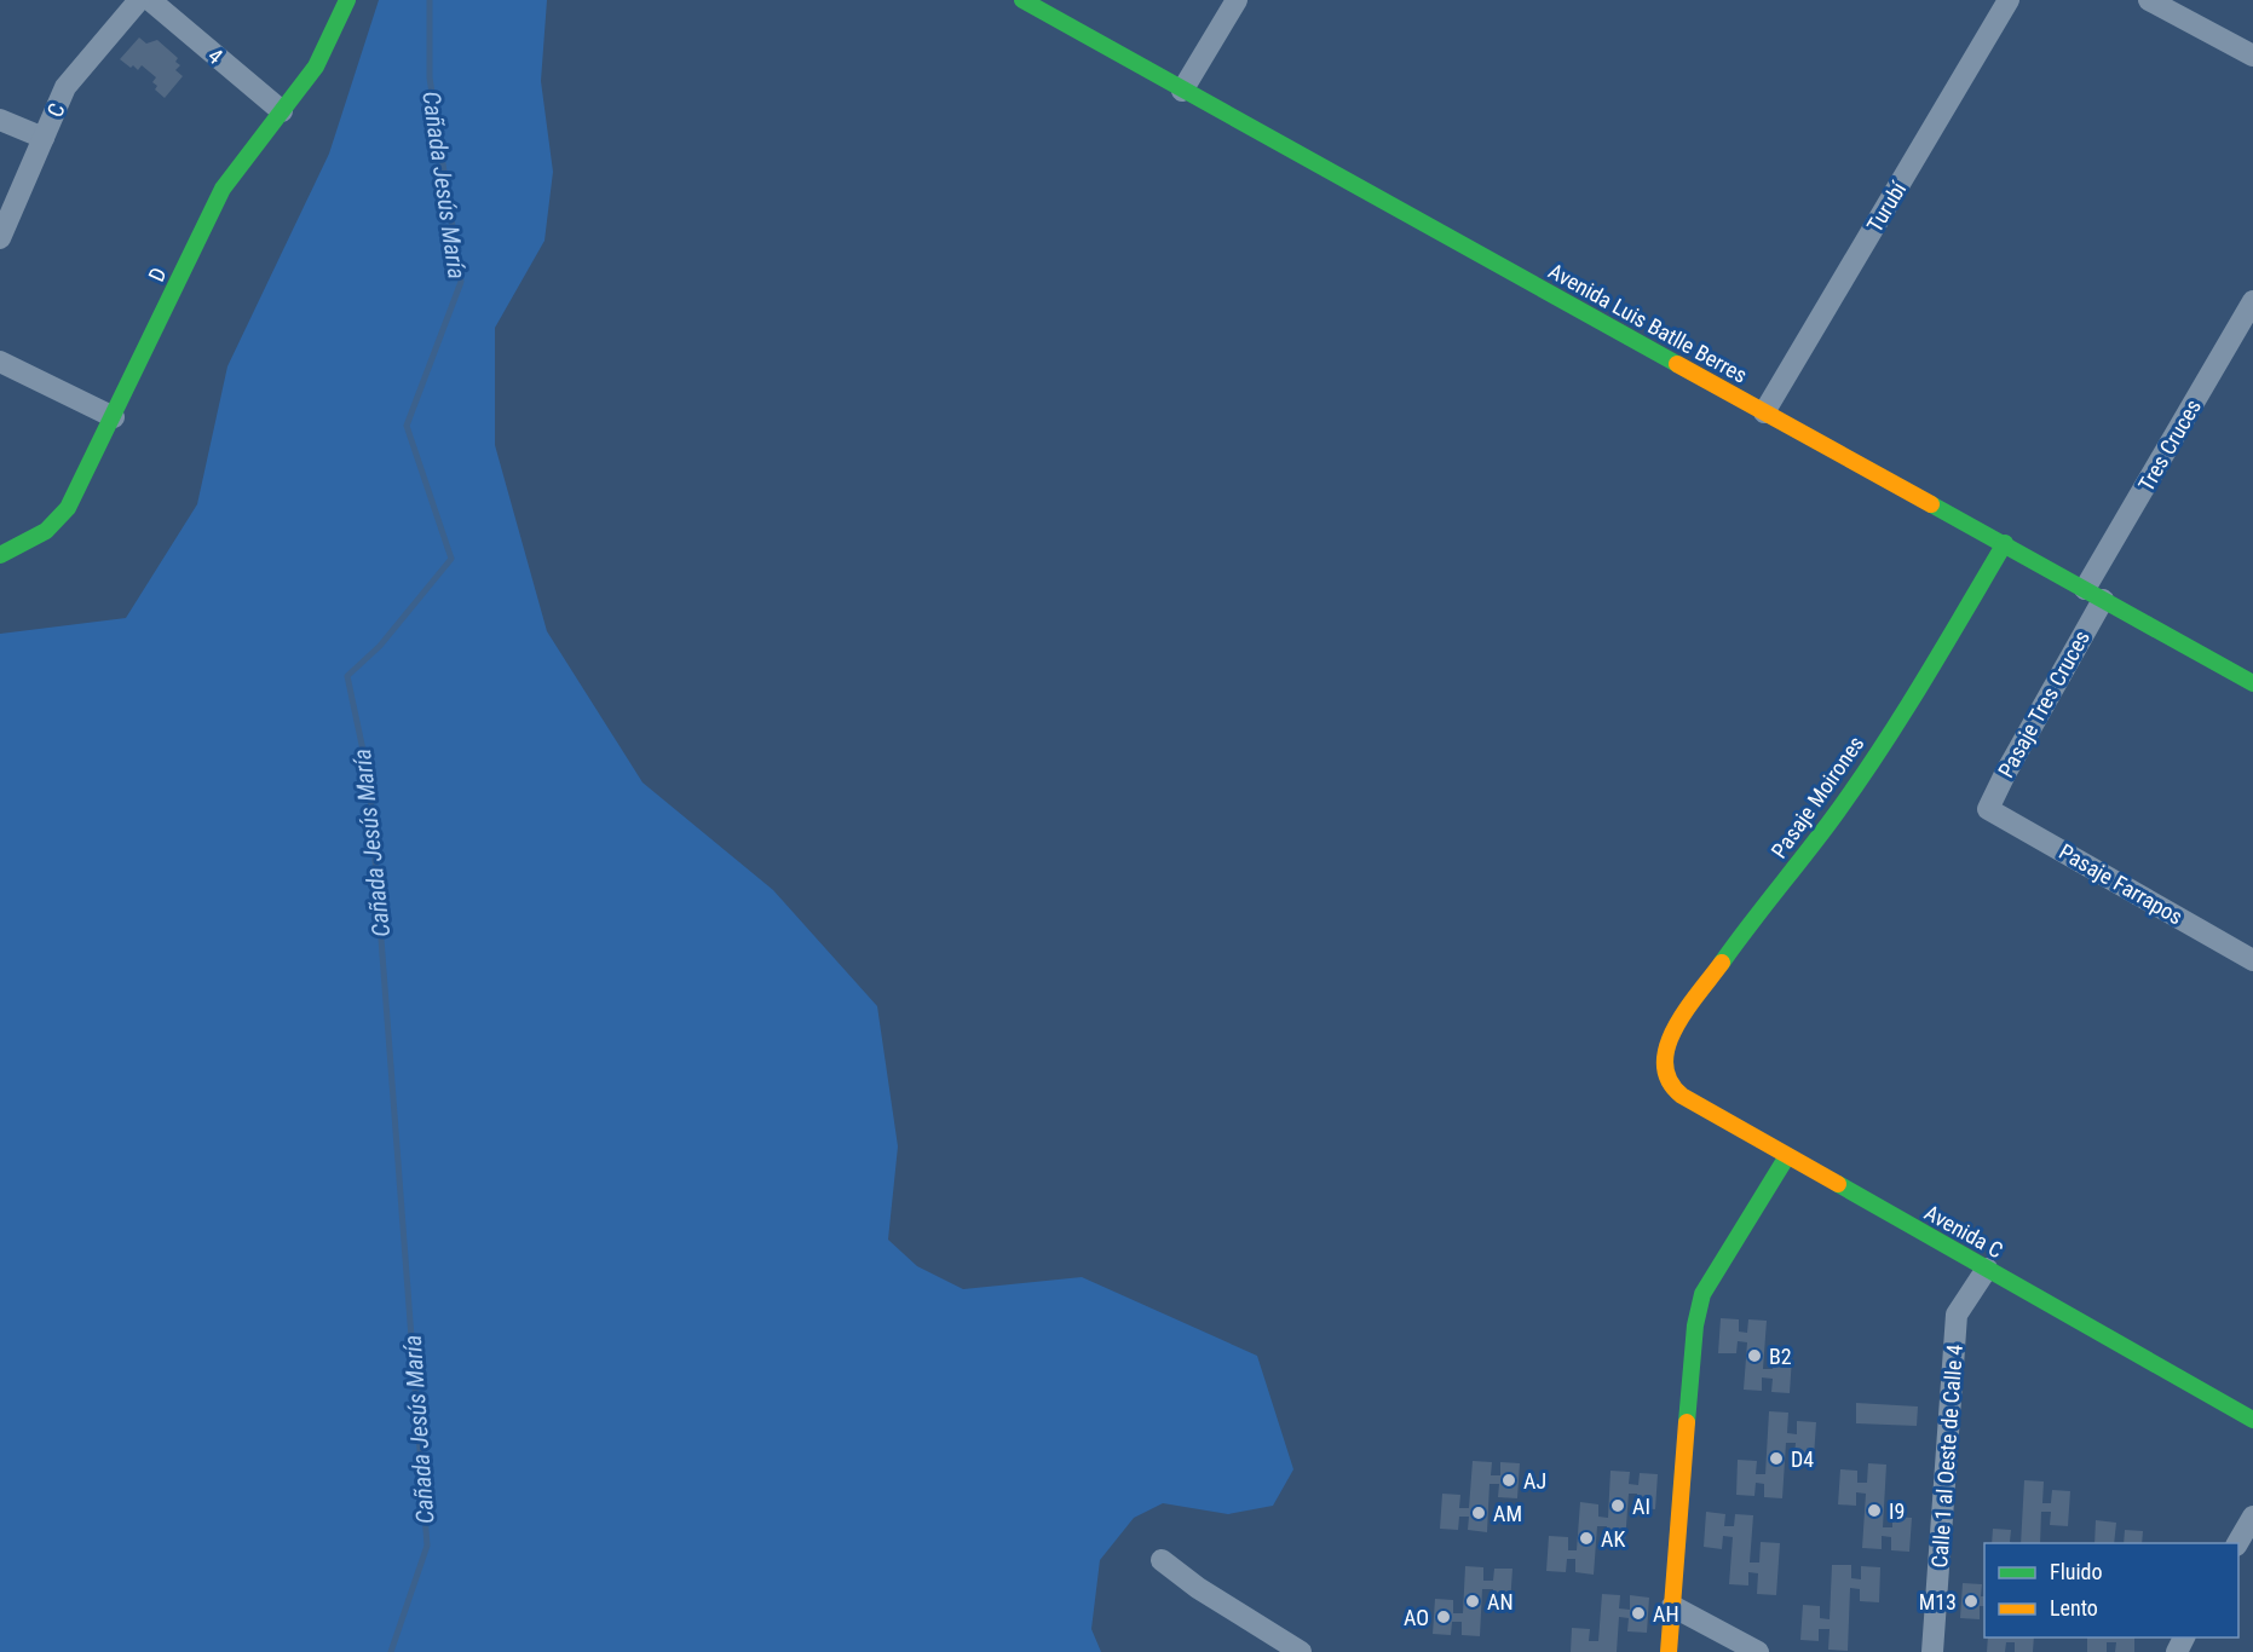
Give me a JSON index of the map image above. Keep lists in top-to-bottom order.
{
  "streets": {
    "street": [
      "4",
      "C",
      "Turubí",
      "D",
      "Avenida Luis Batlle Berres",
      "Tres Cruces",
      "Pasaje Tres Cruces",
      "Pasaje Moirones",
      "Pasaje Farrapos",
      "Avenida C",
      "Calle 1 al Oeste de Calle 4"
    ]
  },
  "crossings": [
    ["4", "D"],
    ["Turubí", "Avenida Luis Batlle Berres"],
    ["Avenida Luis Batlle Berres", "Tres Cruces"],
    ["Avenida Luis Batlle Berres", "Pasaje Tres Cruces"],
    ["Avenida Luis Batlle Berres", "Pasaje Moirones"],
    ["Tres Cruces", "Pasaje Tres Cruces"],
    ["Pasaje Tres Cruces", "Pasaje Farrapos"],
    ["Pasaje Moirones", "Avenida C"],
    ["Avenida C", "Calle 1 al Oeste de Calle 4"]
  ],
  "water": ["Cañada Jesús María"],
  "places": [
    "B2",
    "D4",
    "AJ",
    "AI",
    "I9",
    "AM",
    "AK",
    "AN",
    "M13",
    "AH",
    "AO"
  ],
  "legend": ["Fluido", "Lento"]
}
